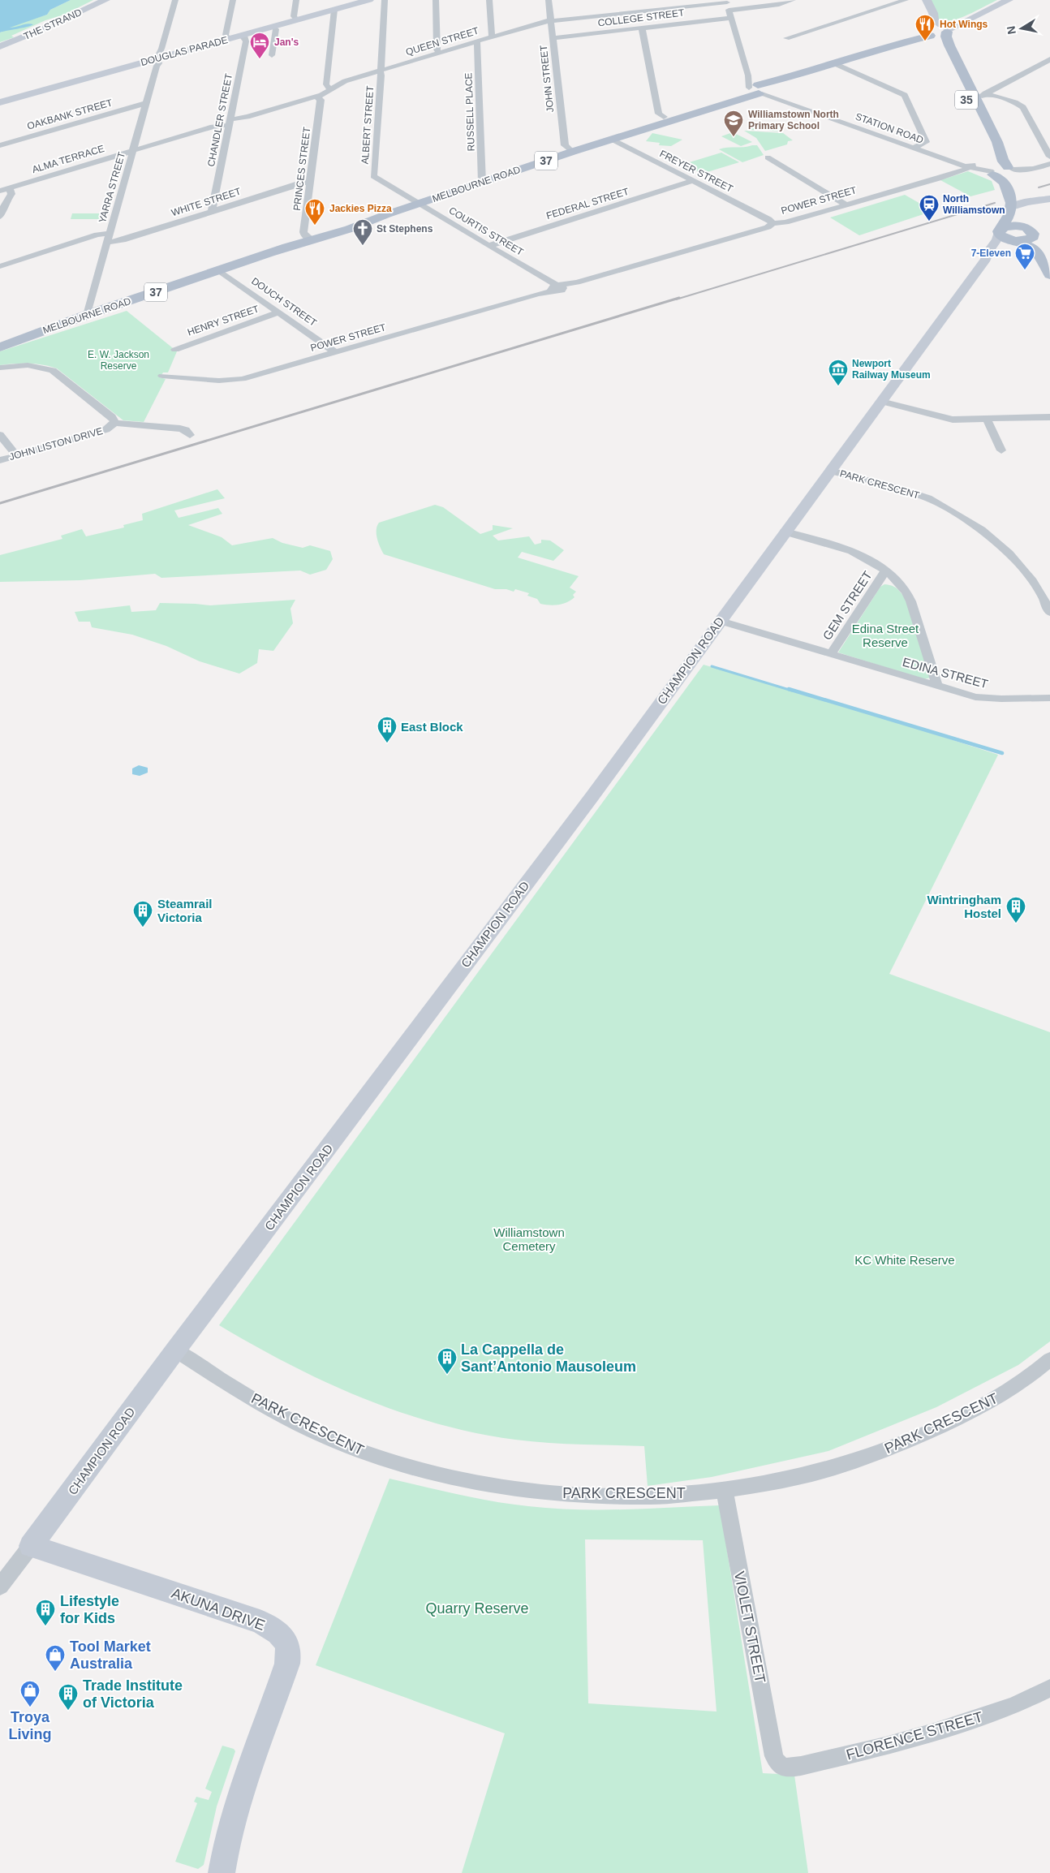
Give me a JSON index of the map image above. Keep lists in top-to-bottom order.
{
  "streets": {
    "main road": ["35", "37", "MELBOURNE ROAD"],
    "street": [
      "COLLEGE STREET",
      "THE STRAND",
      "QUEEN STREET",
      "DOUGLAS PARADE",
      "JOHN STREET",
      "RUSSELL PLACE",
      "OAKBANK STREET",
      "CHANDLER STREET",
      "ALBERT STREET",
      "STATION ROAD",
      "ALMA TERRACE",
      "PRINCES STREET",
      "FREYER STREET",
      "YARRA STREET",
      "POWER STREET",
      "WHITE STREET",
      "FEDERAL STREET",
      "COURTIS STREET",
      "DOUCH STREET",
      "HENRY STREET",
      "JOHN LISTON DRIVE",
      "PARK CRESCENT",
      "GEM STREET",
      "CHAMPION ROAD",
      "EDINA STREET",
      "AKUNA DRIVE",
      "VIOLET STREET",
      "FLORENCE STREET"
    ]
  },
  "crossings": [
    ["COLLEGE STREET", "JOHN STREET"],
    ["QUEEN STREET", "JOHN STREET"],
    ["QUEEN STREET", "RUSSELL PLACE"],
    ["QUEEN STREET", "ALBERT STREET"],
    ["QUEEN STREET", "ALMA TERRACE"],
    ["DOUGLAS PARADE", "CHANDLER STREET"],
    ["DOUGLAS PARADE", "YARRA STREET"],
    ["JOHN STREET", "MELBOURNE ROAD"],
    ["35", "STATION ROAD"],
    ["35", "MELBOURNE ROAD"],
    ["RUSSELL PLACE", "MELBOURNE ROAD"],
    ["OAKBANK STREET", "YARRA STREET"],
    ["CHANDLER STREET", "ALMA TERRACE"],
    ["CHANDLER STREET", "WHITE STREET"],
    ["ALBERT STREET", "MELBOURNE ROAD"],
    ["ALBERT STREET", "COURTIS STREET"],
    ["STATION ROAD", "MELBOURNE ROAD"],
    ["STATION ROAD", "POWER STREET"],
    ["ALMA TERRACE", "PRINCES STREET"],
    ["ALMA TERRACE", "YARRA STREET"],
    ["PRINCES STREET", "MELBOURNE ROAD"],
    ["PRINCES STREET", "WHITE STREET"],
    ["FREYER STREET", "MELBOURNE ROAD"],
    ["FREYER STREET", "POWER STREET"],
    ["FREYER STREET", "FEDERAL STREET"],
    ["MELBOURNE ROAD", "YARRA STREET"],
    ["MELBOURNE ROAD", "COURTIS STREET"],
    ["MELBOURNE ROAD", "DOUCH STREET"],
    ["YARRA STREET", "WHITE STREET"],
    ["POWER STREET", "COURTIS STREET"],
    ["POWER STREET", "DOUCH STREET"],
    ["FEDERAL STREET", "COURTIS STREET"],
    ["DOUCH STREET", "HENRY STREET"],
    ["PARK CRESCENT", "CHAMPION ROAD"],
    ["PARK CRESCENT", "VIOLET STREET"],
    ["GEM STREET", "EDINA STREET"],
    ["CHAMPION ROAD", "EDINA STREET"],
    ["CHAMPION ROAD", "AKUNA DRIVE"],
    ["VIOLET STREET", "FLORENCE STREET"]
  ],
  "parks": [
    "E. W. Jackson Reserve",
    "Edina Street Reserve",
    "Williamstown Cemetery",
    "KC White Reserve",
    "Quarry Reserve"
  ],
  "places": {
    "restaurant": ["Hot Wings", "Jackies Pizza"],
    "hotel": ["Jan's"],
    "school or university": ["Williamstown North Primary School"],
    "station": ["North Williamstown"],
    "church": ["St Stephens"],
    "supermarket": ["7-Eleven"],
    "museum": ["Newport Railway Museum"],
    "building": [
      "East Block",
      "Wintringham Hostel",
      "Steamrail Victoria",
      "La Cappella de Sant’Antonio Mausoleum",
      "Lifestyle for Kids",
      "Trade Institute of Victoria"
    ],
    "shop": ["Tool Market Australia", "Troya Living"]
  },
  "north": "left"
}
